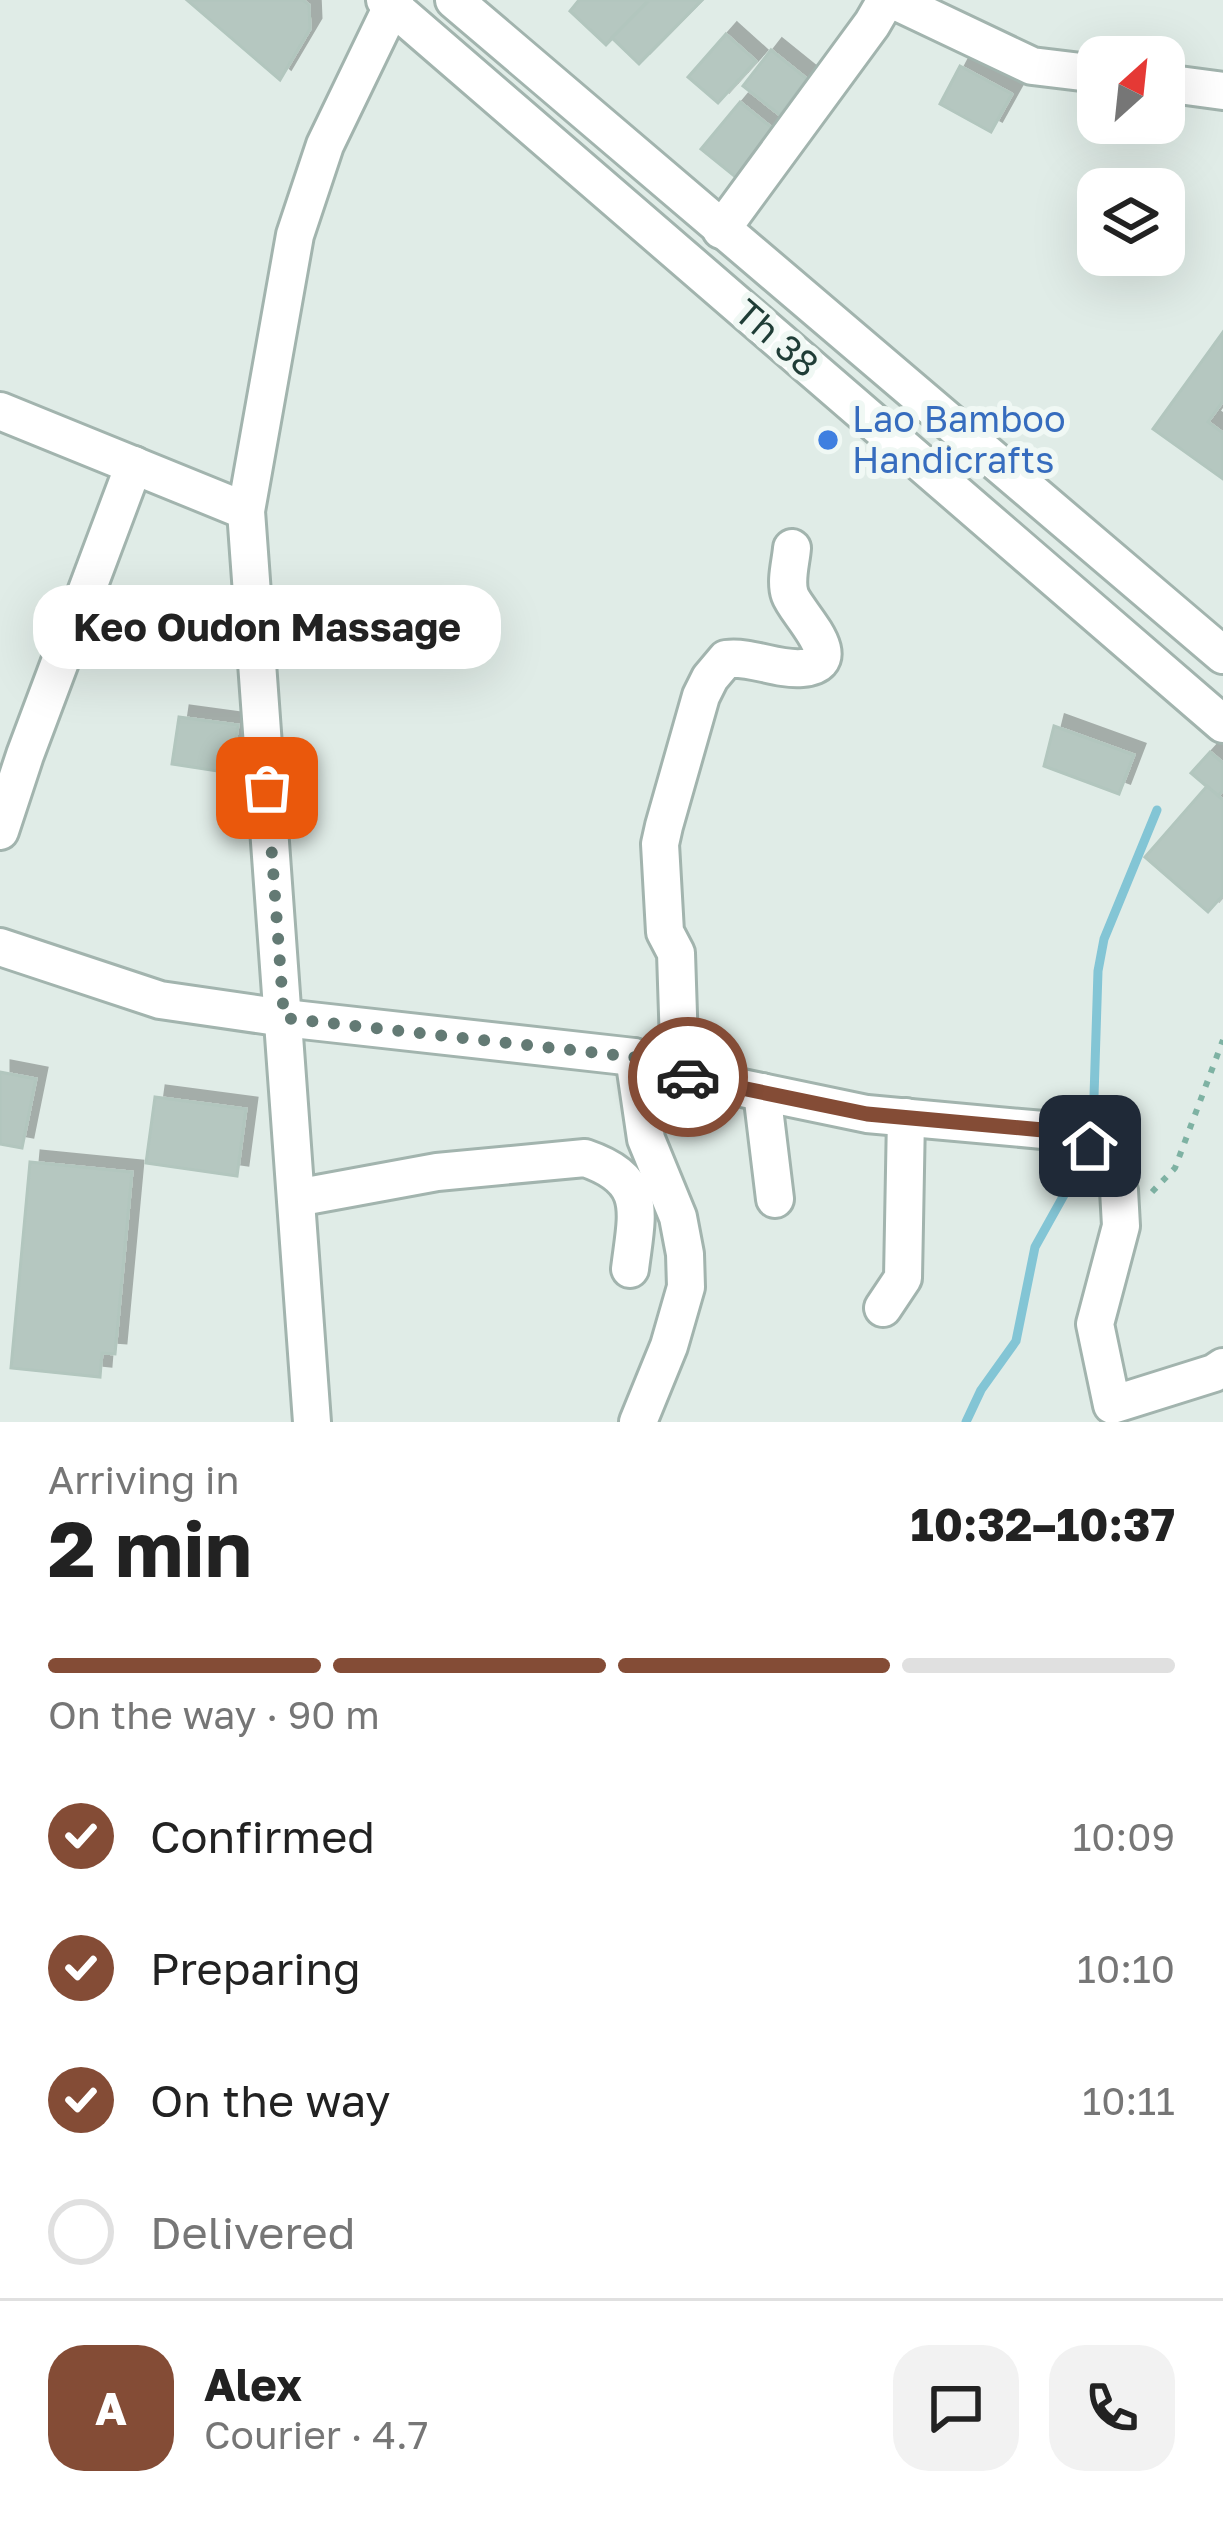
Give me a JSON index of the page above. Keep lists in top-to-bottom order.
{
  "streets": {
    "street": ["Th 38"]
  },
  "places": ["Lao Bamboo Handicrafts", "Keo Oudon Massage"],
  "north": "top right",
  "page": {
    "bubble": "Keo Oudon Massage",
    "heading": ["2 min", "Arriving in", "10:32–10:37"],
    "panel": ["Alex", "Courier · 4.7"],
    "bar": "On the way · 90 m",
    "list": [
      ["Confirmed", "10:09"],
      ["Preparing", "10:10"],
      ["On the way", "10:11"],
      "Delivered"
    ],
    "round": "A"
  }
}
